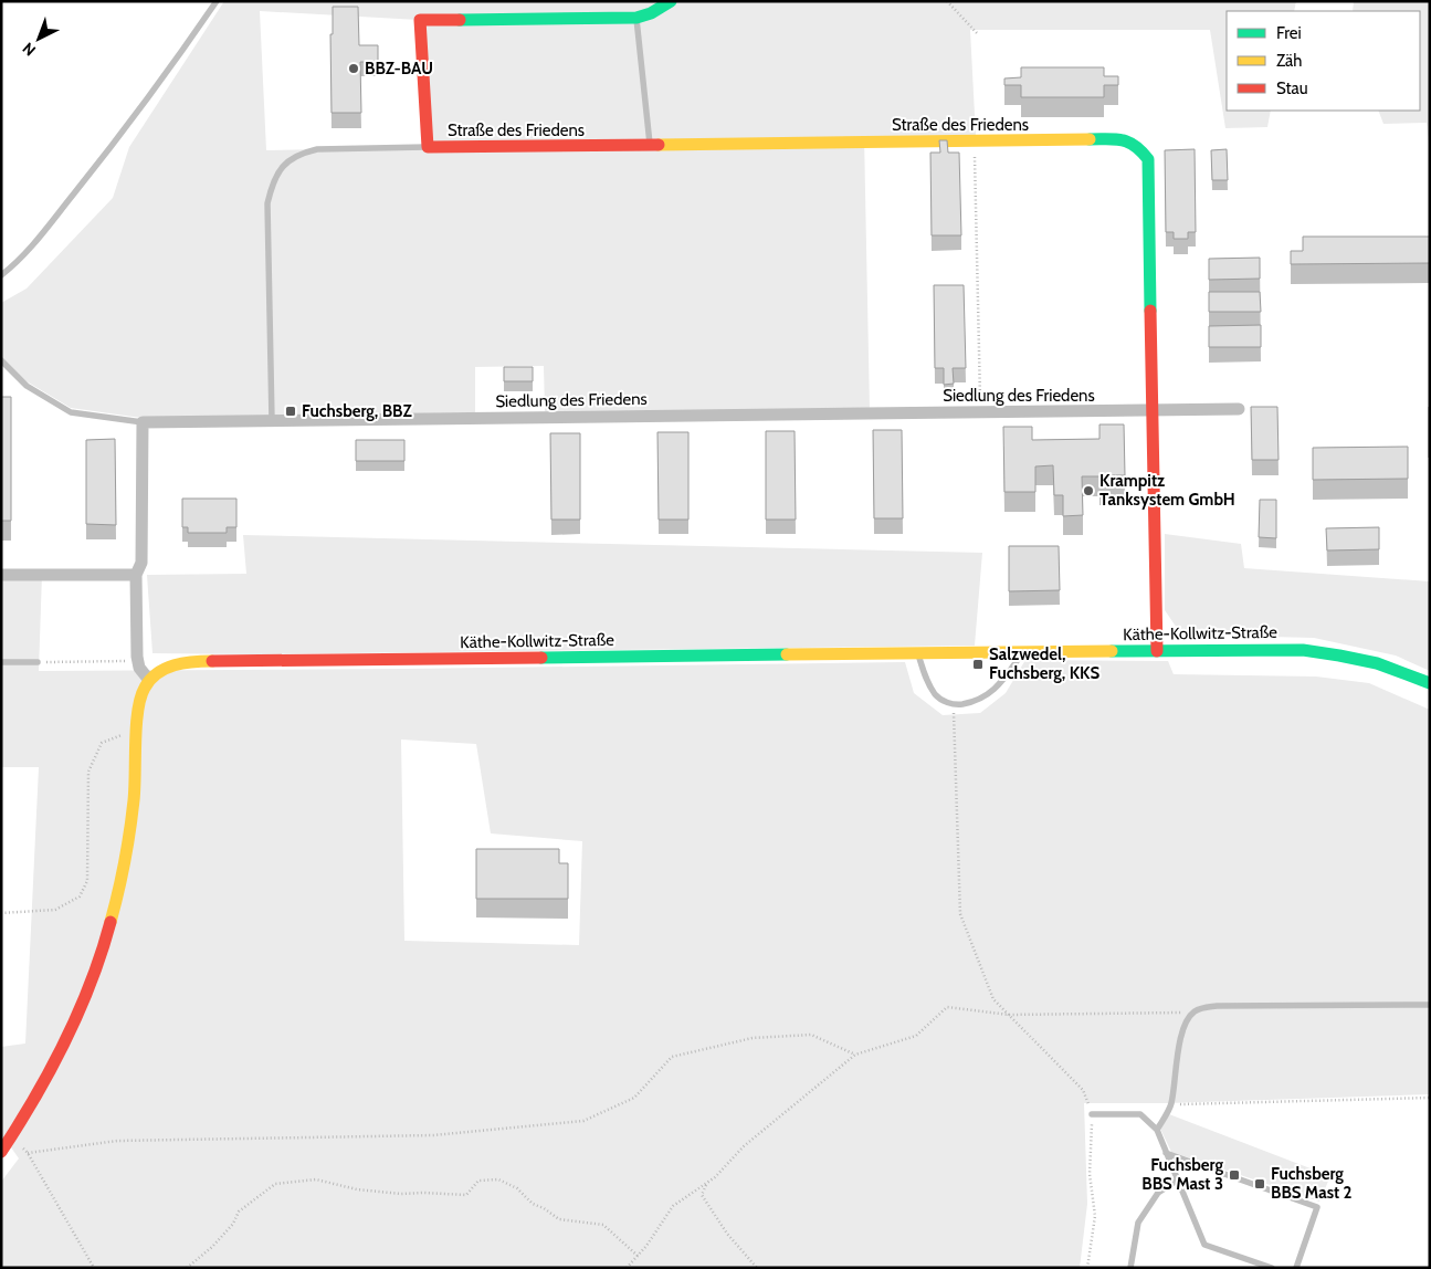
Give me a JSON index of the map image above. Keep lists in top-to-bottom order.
{
  "streets": {
    "main road": ["Straße des Friedens", "Käthe-Kollwitz-Straße"],
    "street": ["Siedlung des Friedens"]
  },
  "crossings": [
    ["Straße des Friedens", "Siedlung des Friedens"]
  ],
  "places": {
    "other": ["BBZ-BAU", "Krampitz Tanksystem GmbH"],
    "transit": [
      "Fuchsberg, BBZ",
      "Salzwedel, Fuchsberg, KKS",
      "Fuchsberg BBS Mast 3",
      "Fuchsberg BBS Mast 2"
    ]
  },
  "legend": ["Frei", "Zäh", "Stau"],
  "north": "bottom left"
}
